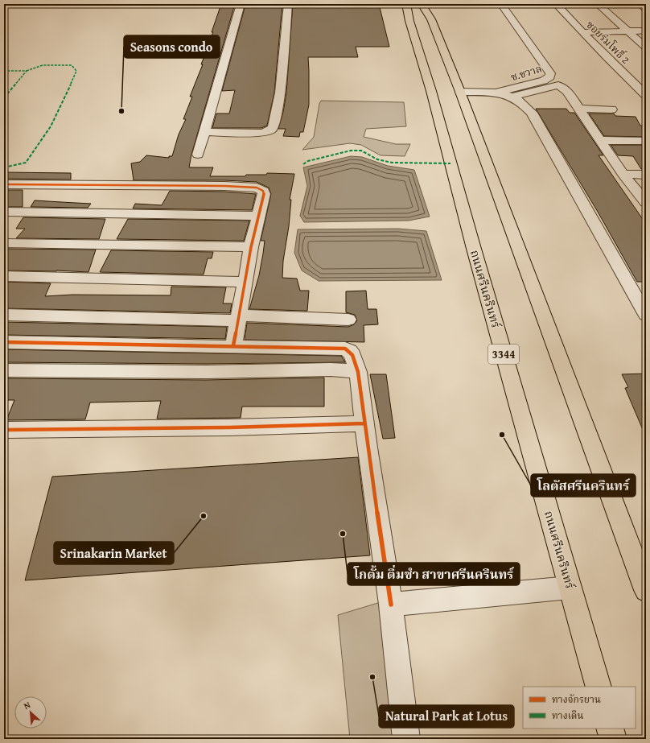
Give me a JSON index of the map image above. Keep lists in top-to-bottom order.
{
  "streets": {
    "main road": ["ถนนศรีนครินทร์", "3344"],
    "street": ["ซอยร่มโพธิ์ 2", "ซ.ชวาล"]
  },
  "places": [
    "Seasons condo",
    "โลตัสศรีนครินทร์",
    "Srinakarin Market",
    "โกตั้ม ติ่มซำ สาขาศรีนครินทร์",
    "Natural Park at Lotus"
  ],
  "legend": ["ทางจักรยาน", "ทางเดิน"],
  "north": "top left"
}
